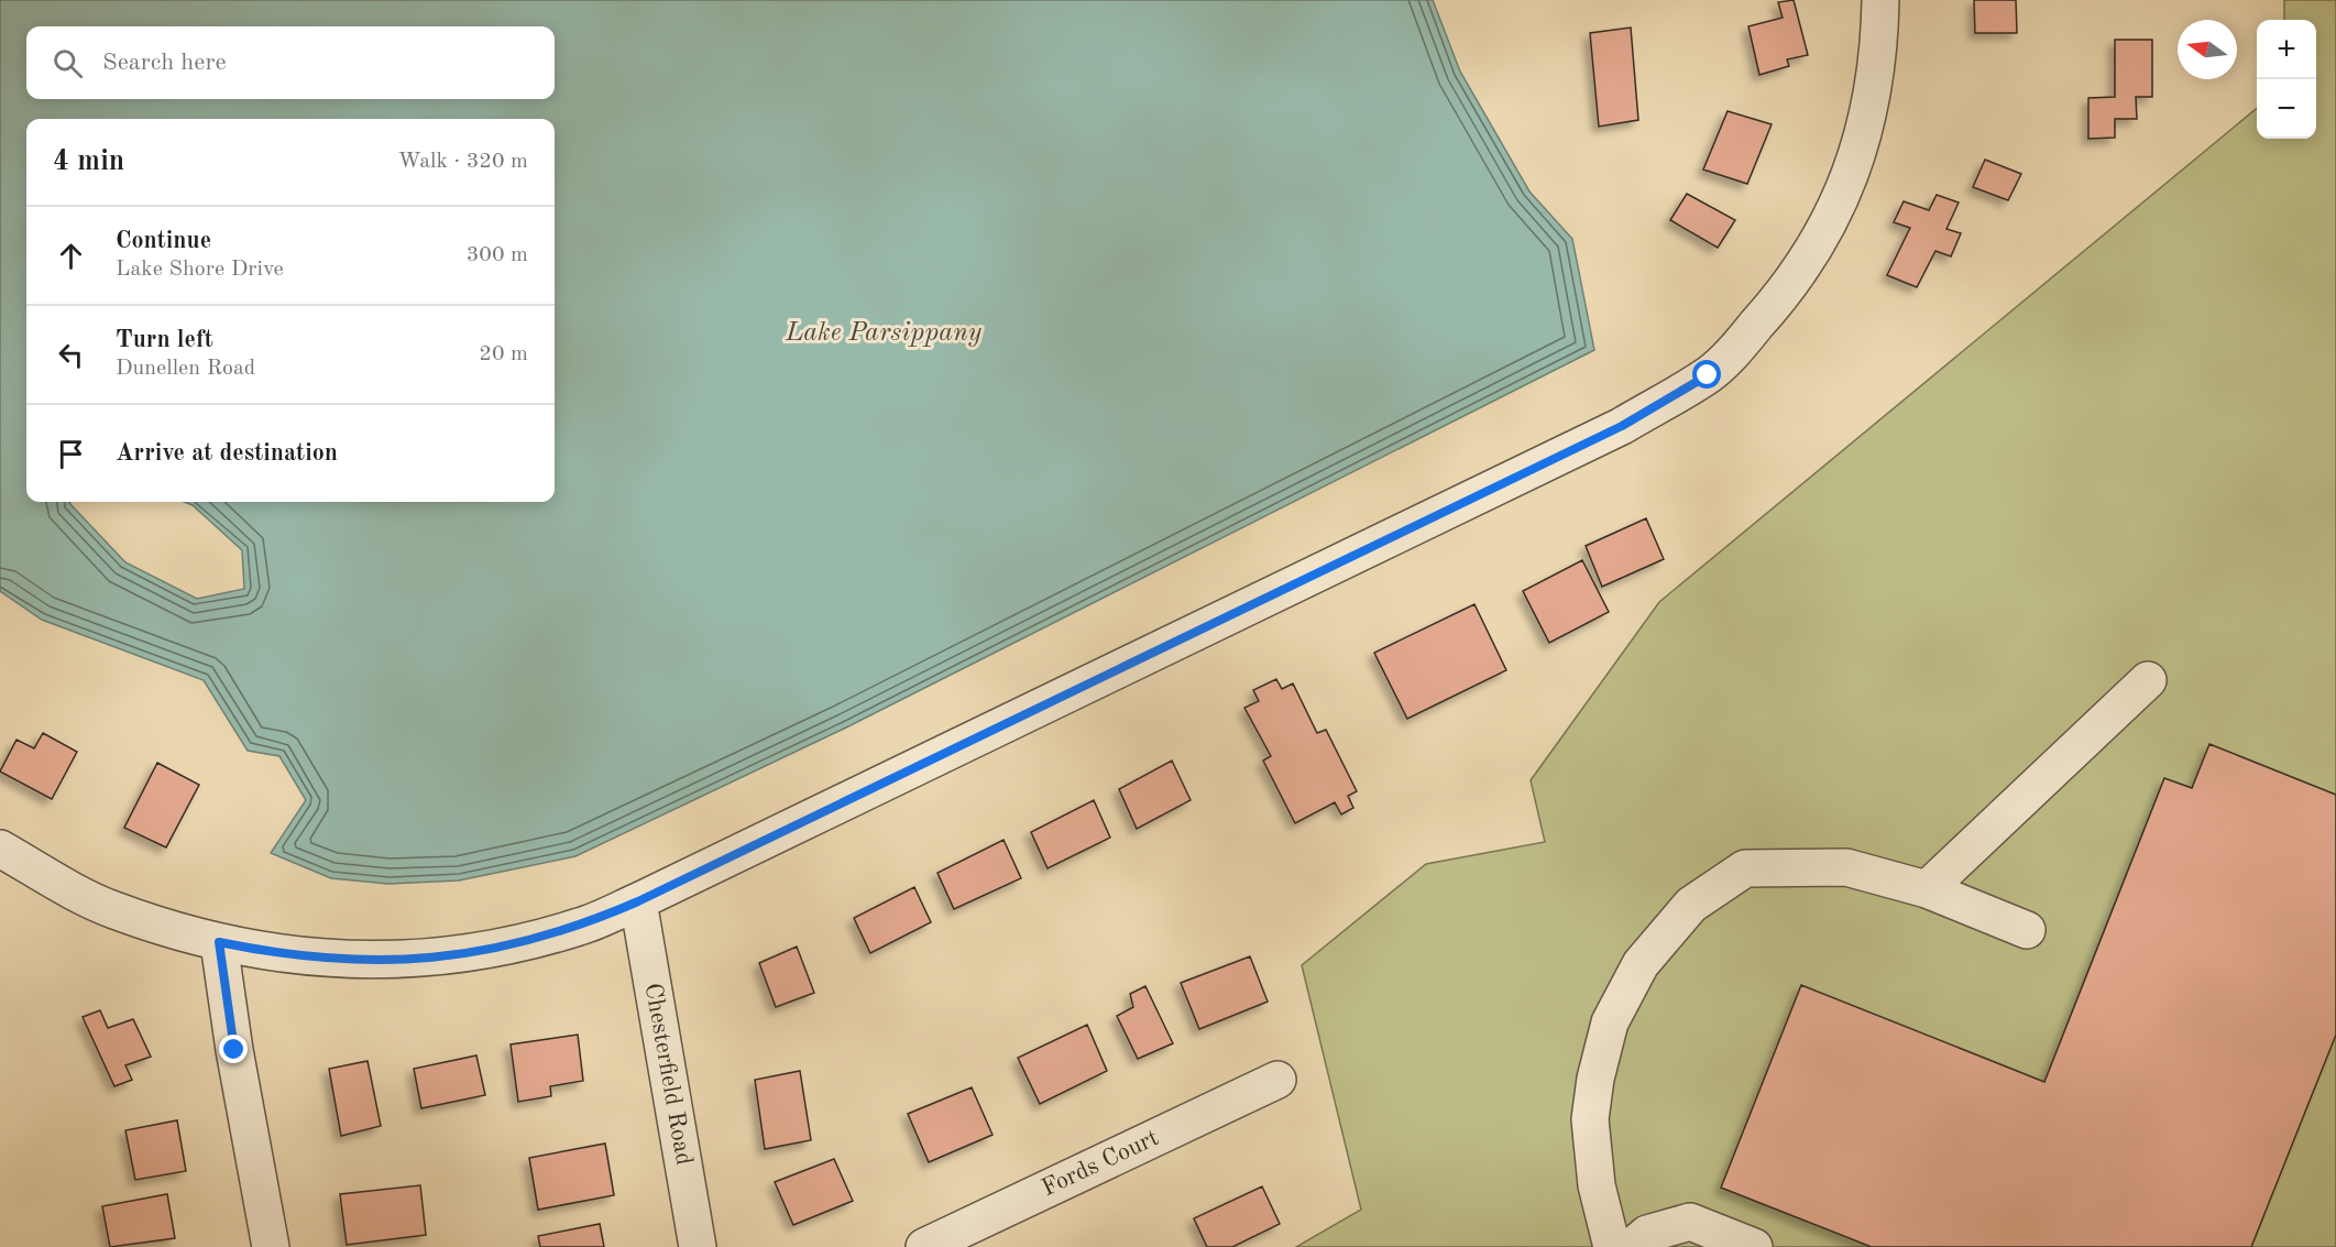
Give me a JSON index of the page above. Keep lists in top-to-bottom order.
{
  "streets": {
    "street": ["Chesterfield Road", "Fords Court"]
  },
  "water": ["Lake Parsippany"],
  "north": "left",
  "page": {
    "map_buttons": ["+", "−"],
    "search": "Search here",
    "heading": ["4 min", "Walk · 320 m"],
    "list": [
      ["Continue", "Lake Shore Drive", "300 m"],
      ["Turn left", "Dunellen Road", "20 m"],
      "Arrive at destination"
    ]
  }
}
